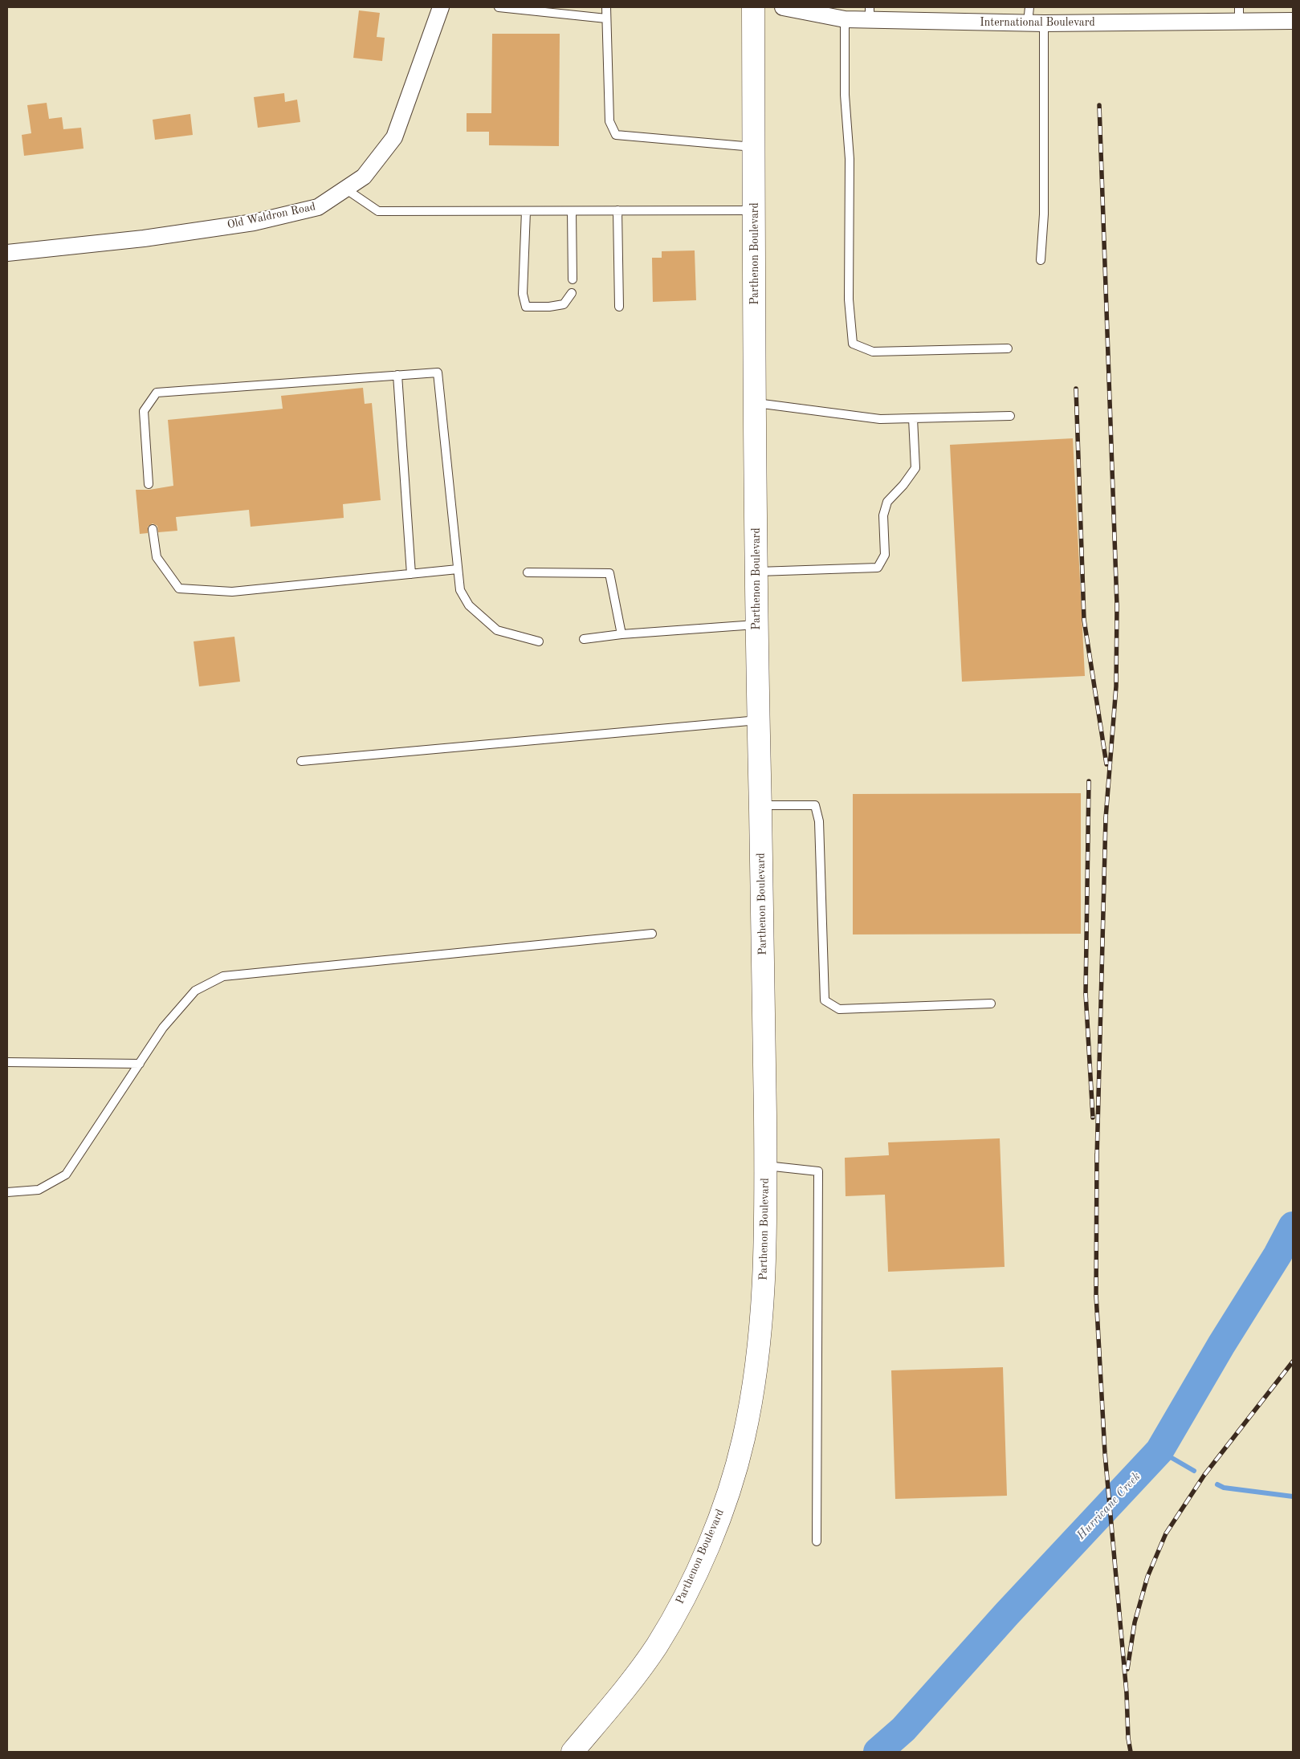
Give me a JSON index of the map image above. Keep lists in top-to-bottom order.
{
  "streets": {
    "main road": ["Parthenon Boulevard"],
    "street": ["International Boulevard", "Old Waldron Road"]
  },
  "water": ["Hurricane Creek"]
}
